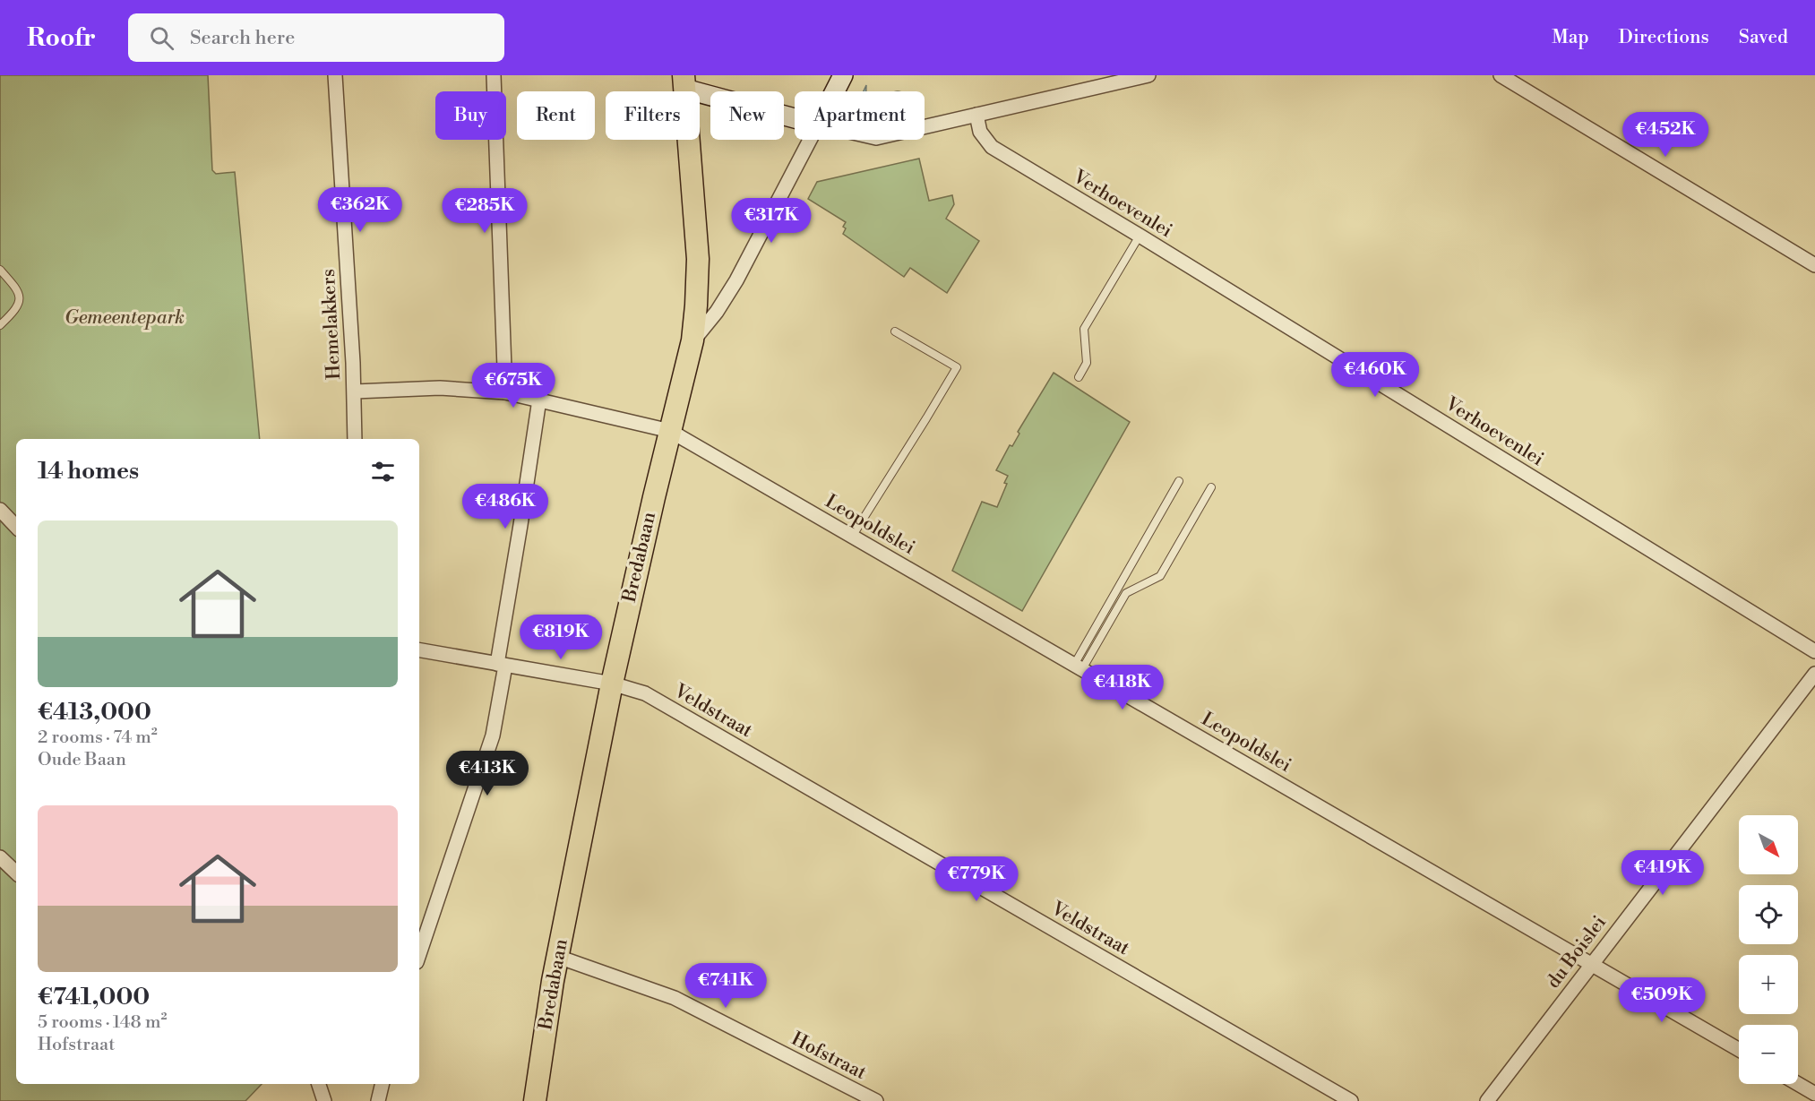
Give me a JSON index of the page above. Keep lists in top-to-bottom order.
{
  "streets": {
    "main road": ["Bredabaan"],
    "street": [
      "Verhoevenlei",
      "Hemelakkers",
      "Leopoldslei",
      "Veldstraat",
      "du Boislei",
      "Hofstraat"
    ]
  },
  "crossings": [
    ["Hemelakkers", "Leopoldslei"],
    ["Leopoldslei", "Bredabaan"],
    ["Leopoldslei", "du Boislei"],
    ["Bredabaan", "Veldstraat"],
    ["Bredabaan", "Hofstraat"]
  ],
  "parks": ["Gemeentepark"],
  "north": "bottom right",
  "page": {
    "header": "Roofr",
    "search": "Search here",
    "nav": ["Map", "Directions", "Saved"],
    "chip": [
      "Buy",
      "Rent",
      "Filters",
      "New",
      "Apartment"
    ],
    "price": [
      "€452K",
      "€362K",
      "€285K",
      "€317K",
      "€460K",
      "€675K",
      "€486K",
      "€819K",
      "€418K",
      "€413K",
      "€419K",
      "€779K",
      "€741K",
      "€509K"
    ],
    "heading": "14 homes",
    "list": [
      {
        "name": "€413,000",
        "note": "2 rooms · 74 m² · Oude Baan"
      },
      {
        "name": "€741,000",
        "note": "5 rooms · 148 m² · Hofstraat"
      }
    ],
    "map_buttons": ["+", "−"]
  }
}
